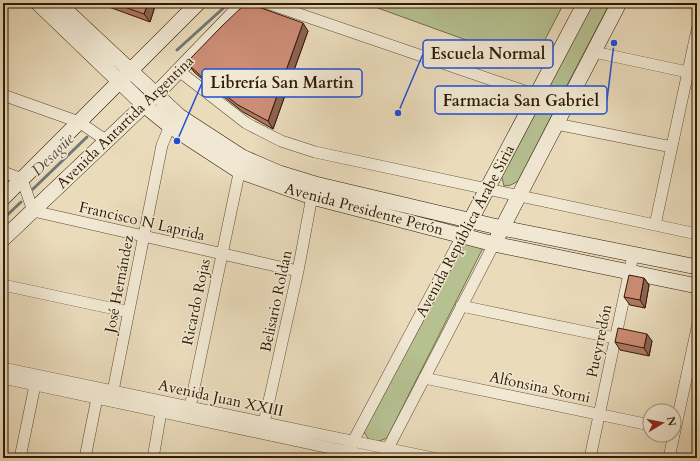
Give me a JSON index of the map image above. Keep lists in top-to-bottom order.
{
  "streets": {
    "main road": ["Avenida Antartida Argentina", "Avenida Presidente Perón", "Avenida República Árabe Siria"],
    "street": [
      "Francisco N Laprida",
      "José Hernández",
      "Belisario Roldan",
      "Ricardo Rojas",
      "Pueyrredón",
      "Alfonsina Storni",
      "Avenida Juan XXIII"
    ]
  },
  "crossings": [
    ["Avenida Antartida Argentina", "Avenida Presidente Perón"],
    ["Avenida Antartida Argentina", "Francisco N Laprida"],
    ["Avenida Presidente Perón", "Avenida República Árabe Siria"],
    ["Avenida Presidente Perón", "José Hernández"],
    ["Avenida Presidente Perón", "Belisario Roldan"],
    ["Avenida Presidente Perón", "Ricardo Rojas"],
    ["Avenida Presidente Perón", "Pueyrredón"],
    ["Francisco N Laprida", "José Hernández"],
    ["Francisco N Laprida", "Belisario Roldan"],
    ["Francisco N Laprida", "Ricardo Rojas"],
    ["Avenida República Árabe Siria", "Alfonsina Storni"],
    ["Avenida República Árabe Siria", "Avenida Juan XXIII"],
    ["José Hernández", "Avenida Juan XXIII"],
    ["Belisario Roldan", "Avenida Juan XXIII"],
    ["Ricardo Rojas", "Avenida Juan XXIII"],
    ["Pueyrredón", "Alfonsina Storni"]
  ],
  "water": ["Desagüe"],
  "places": ["Farmacia San Gabriel", "Escuela Normal", "Librería San Martin"],
  "north": "right"
}
